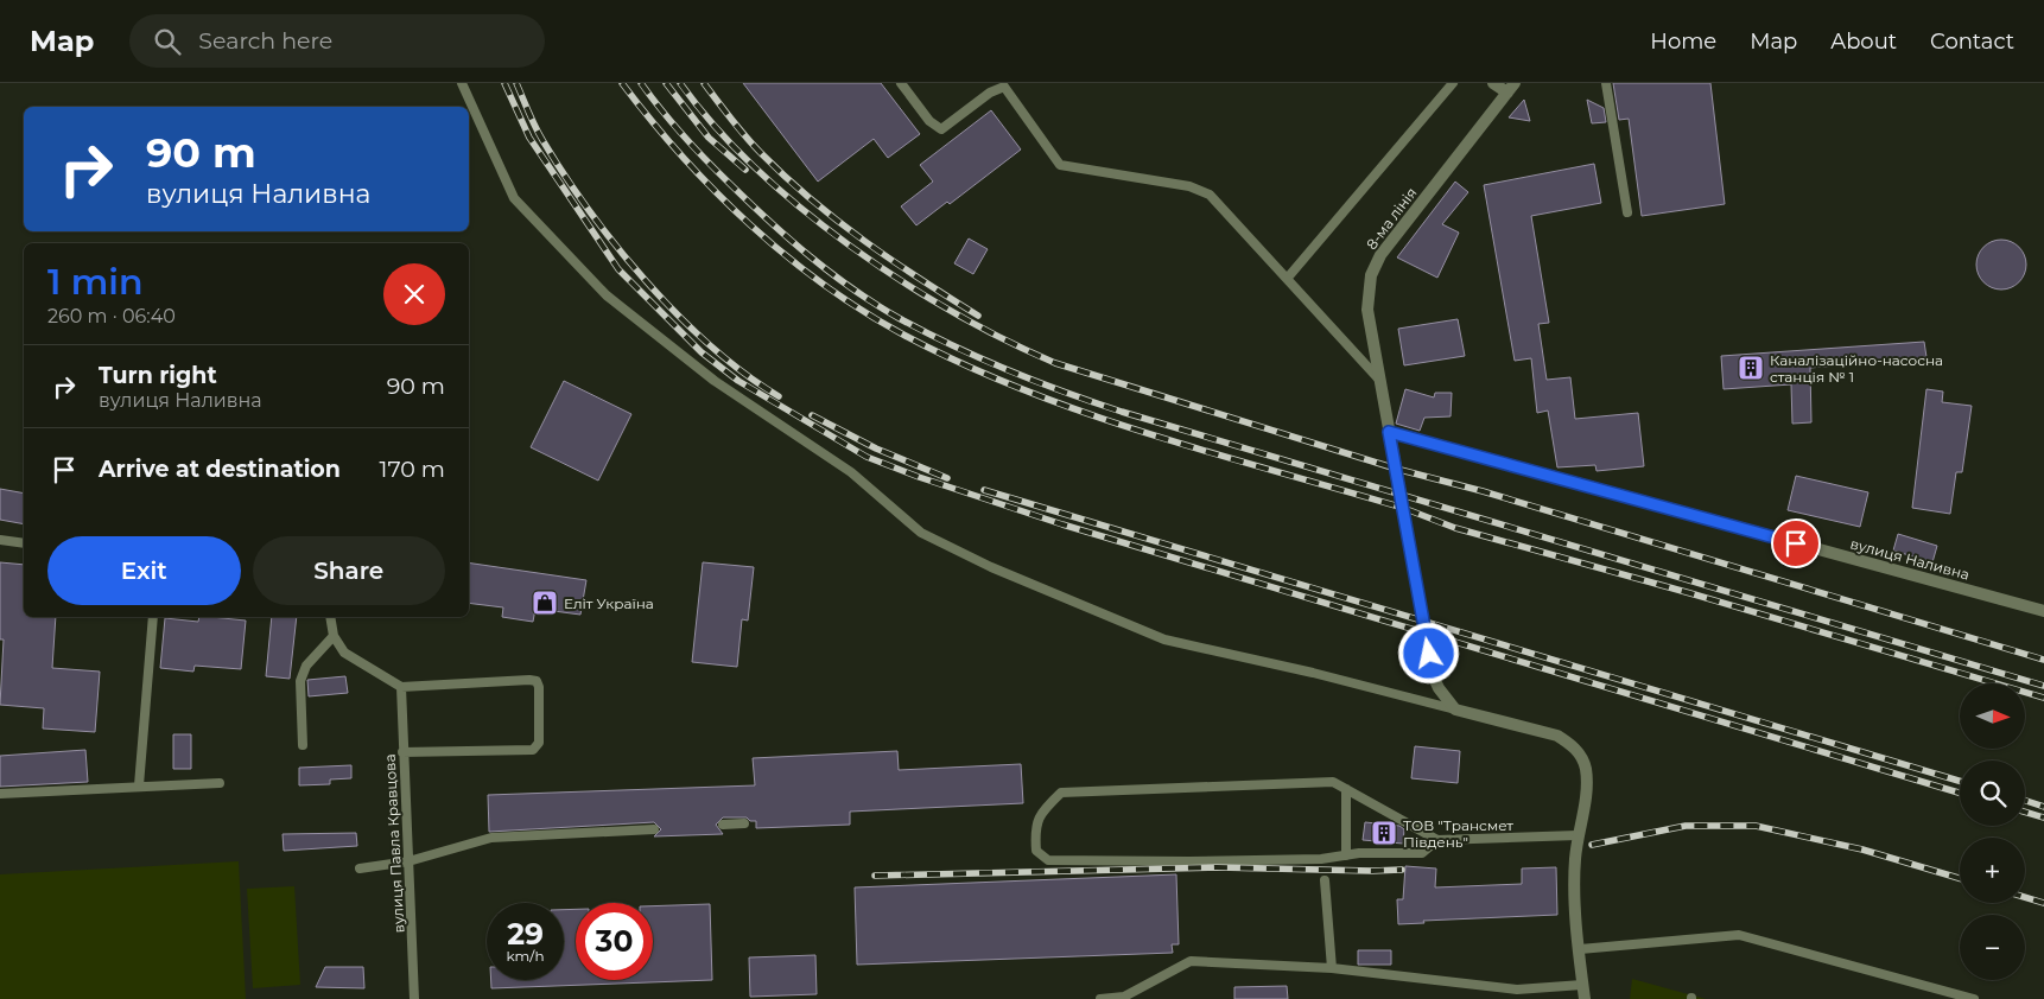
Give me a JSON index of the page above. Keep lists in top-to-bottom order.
{
  "streets": {
    "street": ["8-ма лінія", "вулиця Наливна"],
    "lane": ["вулиця Павла Кравцова"]
  },
  "crossings": [
    ["8-ма лінія", "вулиця Наливна"]
  ],
  "places": {
    "building": ["Каналізаційно-насосна станція № 1", "ТОВ \"Трансмет Південь\""],
    "shop": ["Еліт Україна"]
  },
  "north": "right",
  "page": {
    "header": "Map",
    "search": "Search here",
    "nav": [
      "Home",
      "Map",
      "About",
      "Contact"
    ],
    "turn": ["90 m", "вулиця Наливна"],
    "heading": ["1 min", "260 m · 06:40"],
    "list": [
      {
        "name": "Turn right",
        "note": "вулиця Наливна",
        "value": "90 m"
      },
      {
        "name": "Arrive at destination",
        "value": "170 m"
      }
    ],
    "buttons": ["Exit", "Share"],
    "map_buttons": ["+", "−"],
    "speed": "29 km/h",
    "limit": "30"
  }
}
